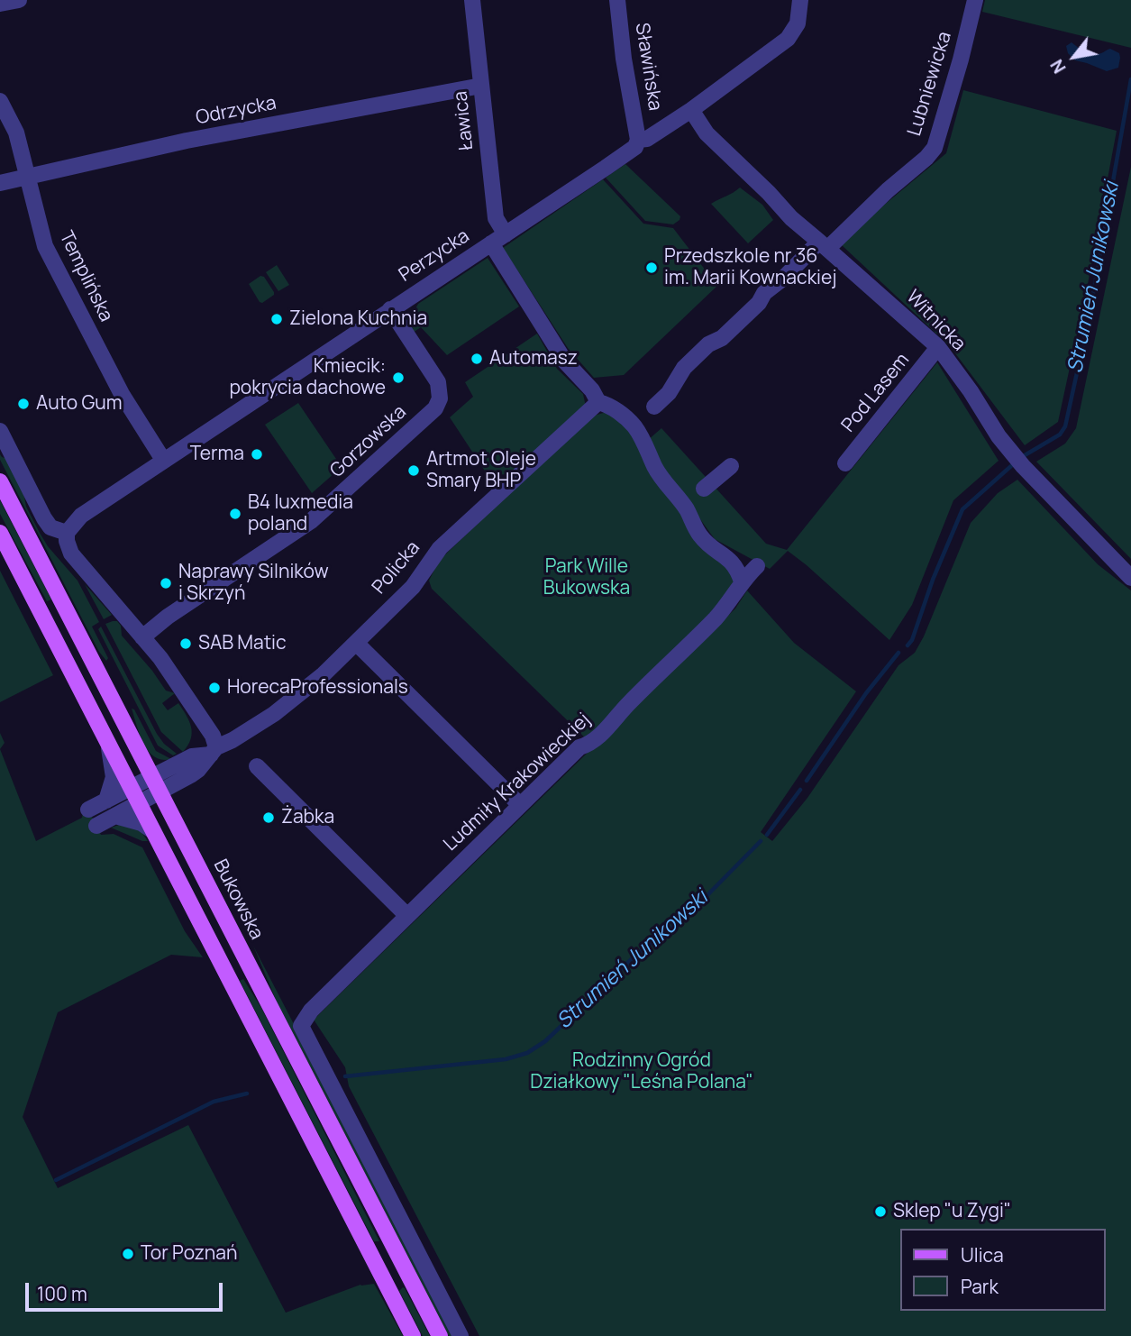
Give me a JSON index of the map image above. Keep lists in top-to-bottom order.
{
  "streets": {
    "main road": ["Bukowska"],
    "street": [
      "Sławińska",
      "Lubniewicka",
      "Odrzycka",
      "Ławica",
      "Perzycka",
      "Templińska",
      "Witnicka",
      "Pod Lasem",
      "Gorzowska",
      "Policka",
      "Ludmiły Krakowieckiej"
    ]
  },
  "crossings": [
    ["Sławińska", "Perzycka"],
    ["Lubniewicka", "Witnicka"],
    ["Odrzycka", "Ławica"],
    ["Odrzycka", "Templińska"],
    ["Ławica", "Perzycka"],
    ["Perzycka", "Templińska"],
    ["Perzycka", "Witnicka"],
    ["Perzycka", "Gorzowska"],
    ["Witnicka", "Pod Lasem"],
    ["Policka", "Bukowska"]
  ],
  "water": ["Strumień Junikowski"],
  "parks": ["Park Wille Bukowska", "Rodzinny Ogród Działkowy \"Leśna Polana\""],
  "places": [
    "Przedszkole nr 36 im. Marii Kownackiej",
    "Zielona Kuchnia",
    "Automasz",
    "Kmiecik: pokrycia dachowe",
    "Auto Gum",
    "Terma",
    "Artmot Oleje Smary BHP",
    "B4 luxmedia poland",
    "Naprawy Silników i Skrzyń",
    "SAB Matic",
    "HorecaProfessionals",
    "Żabka",
    "Sklep \"u Zygi\"",
    "Tor Poznań"
  ],
  "legend": ["Ulica", "Park"],
  "scale_bar": "100 m",
  "north": "bottom left"
}
